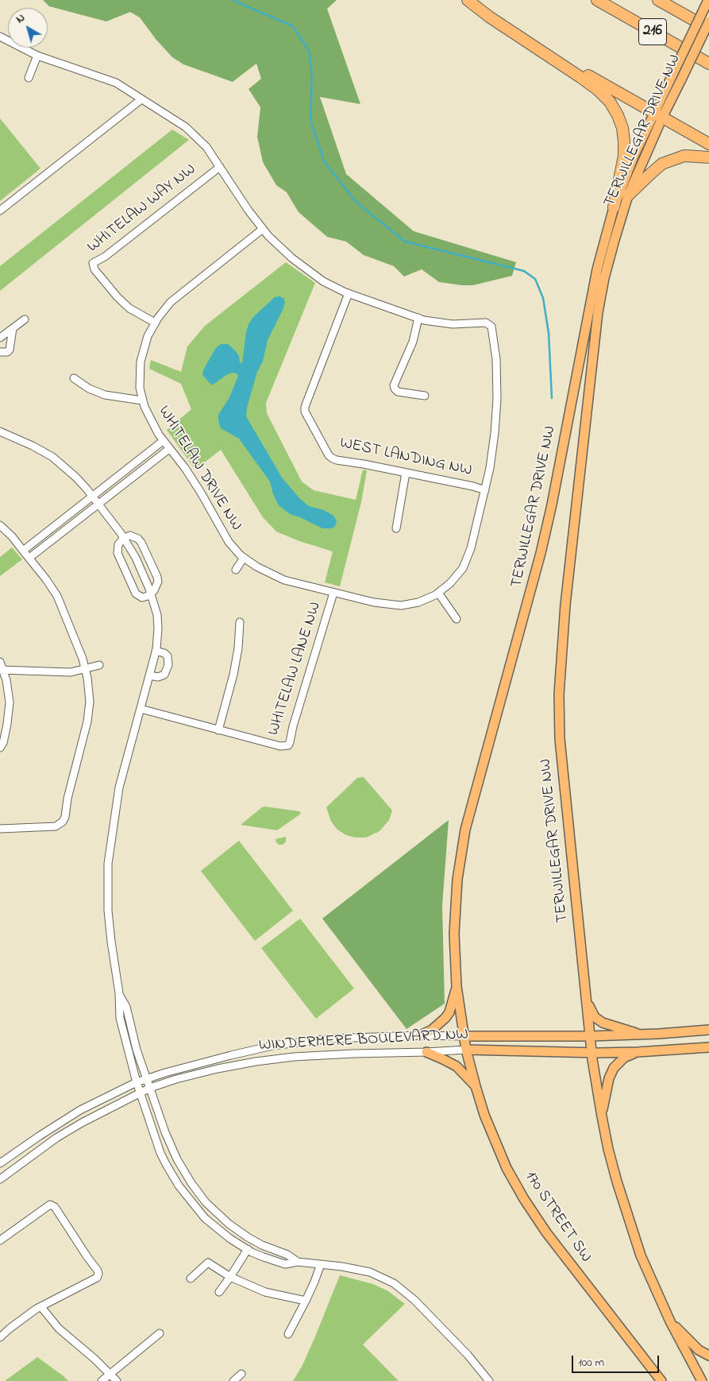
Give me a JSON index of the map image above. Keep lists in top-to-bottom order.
{
  "streets": {
    "highway": ["216"],
    "main road": ["TERWILLEGAR DRIVE NW", "WINDERMERE BOULEVARD NW", "170 STREET SW"],
    "street": [
      "WHITELAW WAY NW",
      "WEST LANDING NW",
      "WHITELAW DRIVE NW",
      "WHITELAW LANE NW"
    ]
  },
  "crossings": [
    ["TERWILLEGAR DRIVE NW", "WINDERMERE BOULEVARD NW"],
    ["TERWILLEGAR DRIVE NW", "170 STREET SW"],
    ["WHITELAW WAY NW", "WHITELAW DRIVE NW"],
    ["WEST LANDING NW", "WHITELAW DRIVE NW"],
    ["WHITELAW DRIVE NW", "WHITELAW LANE NW"],
    ["WINDERMERE BOULEVARD NW", "170 STREET SW"]
  ],
  "scale_bar": "100 m",
  "north": "top left"
}
